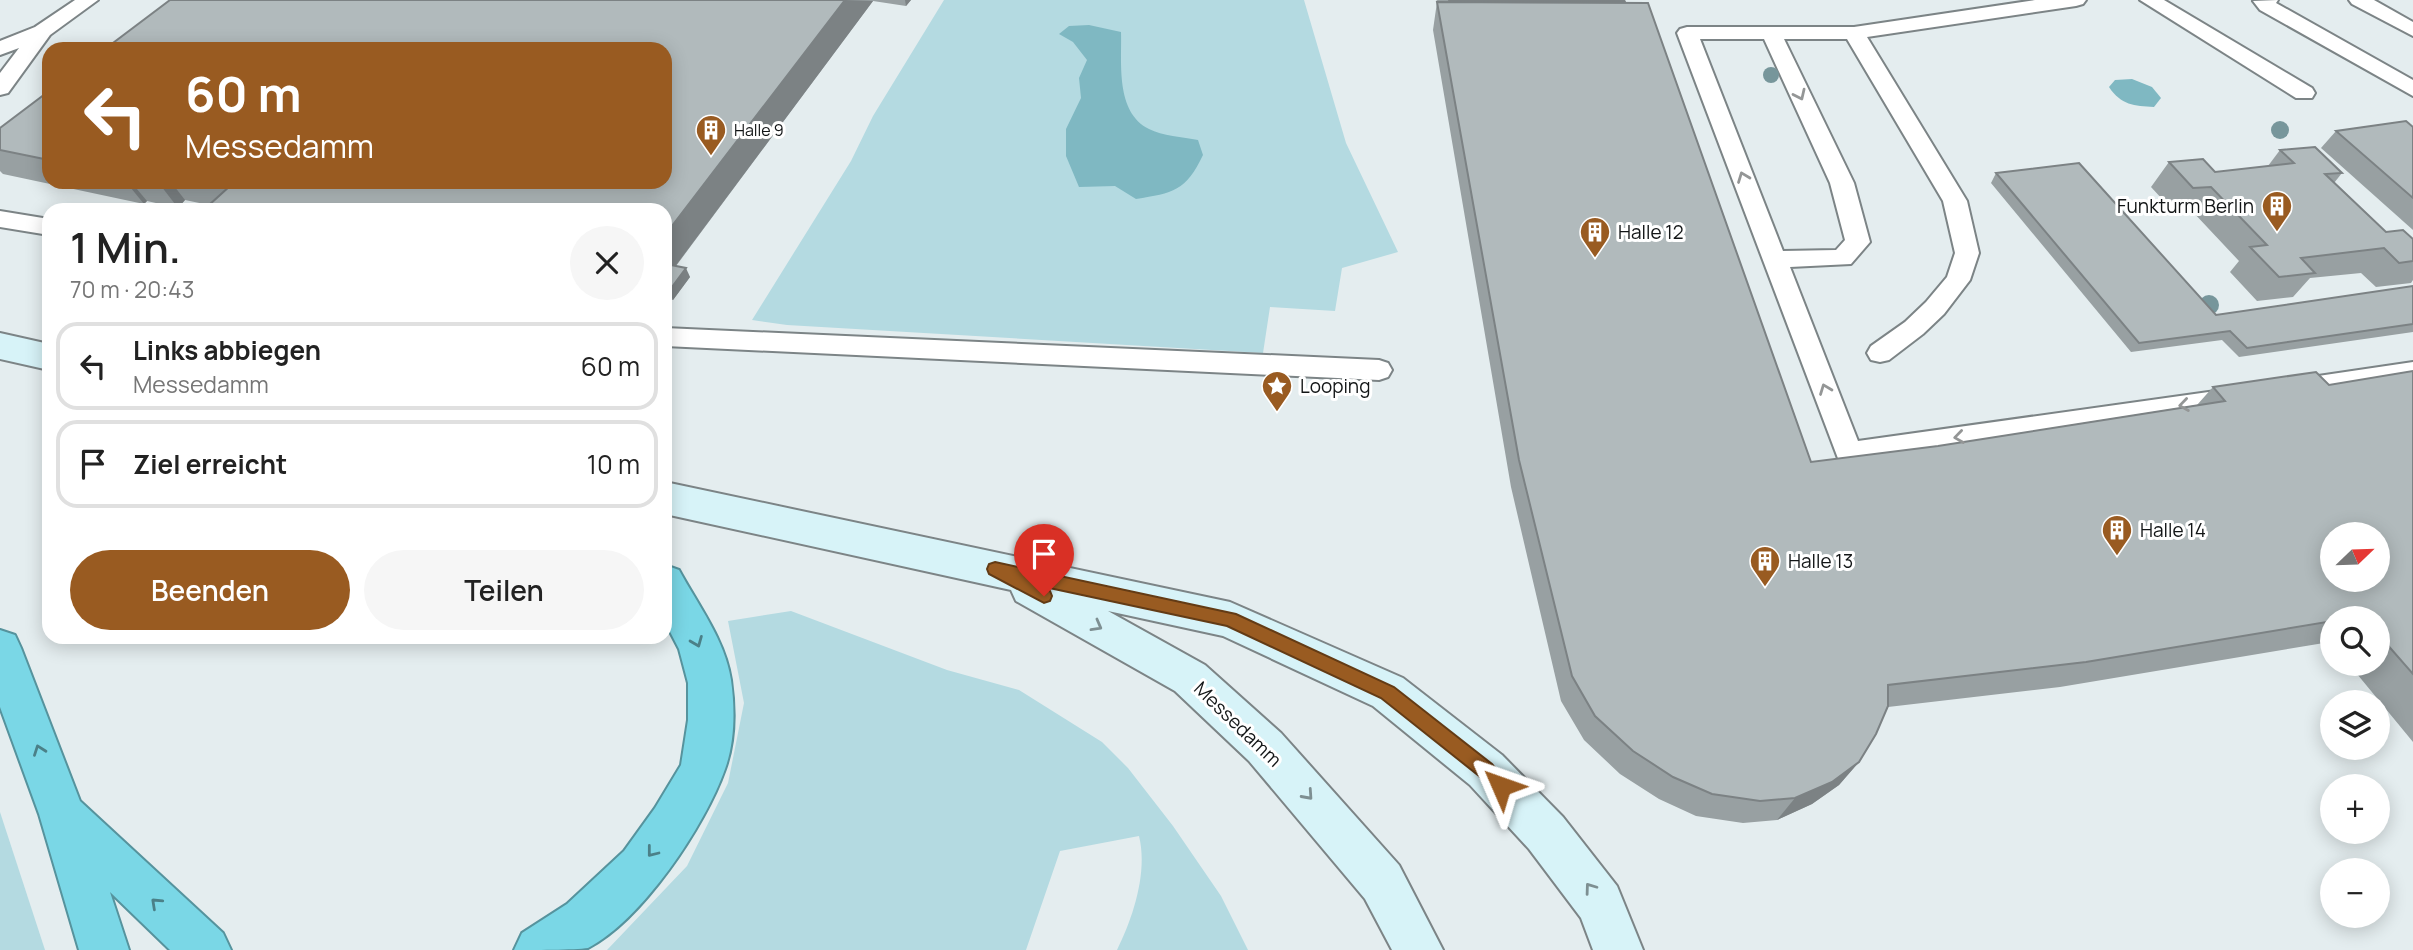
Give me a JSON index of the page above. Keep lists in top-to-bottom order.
{
  "streets": {
    "main road": ["Messedamm"]
  },
  "places": {
    "building": [
      "Halle 9",
      "Funkturm Berlin",
      "Halle 12",
      "Halle 14",
      "Halle 13"
    ],
    "place": ["Looping"]
  },
  "north": "top right",
  "page": {
    "turn": ["60 m", "Messedamm"],
    "heading": ["1 Min.", "70 m · 20:43"],
    "list": [
      {
        "name": "Links abbiegen",
        "note": "Messedamm",
        "value": "60 m"
      },
      {
        "name": "Ziel erreicht",
        "value": "10 m"
      }
    ],
    "map_buttons": ["+", "−"],
    "buttons": ["Beenden", "Teilen"]
  }
}
